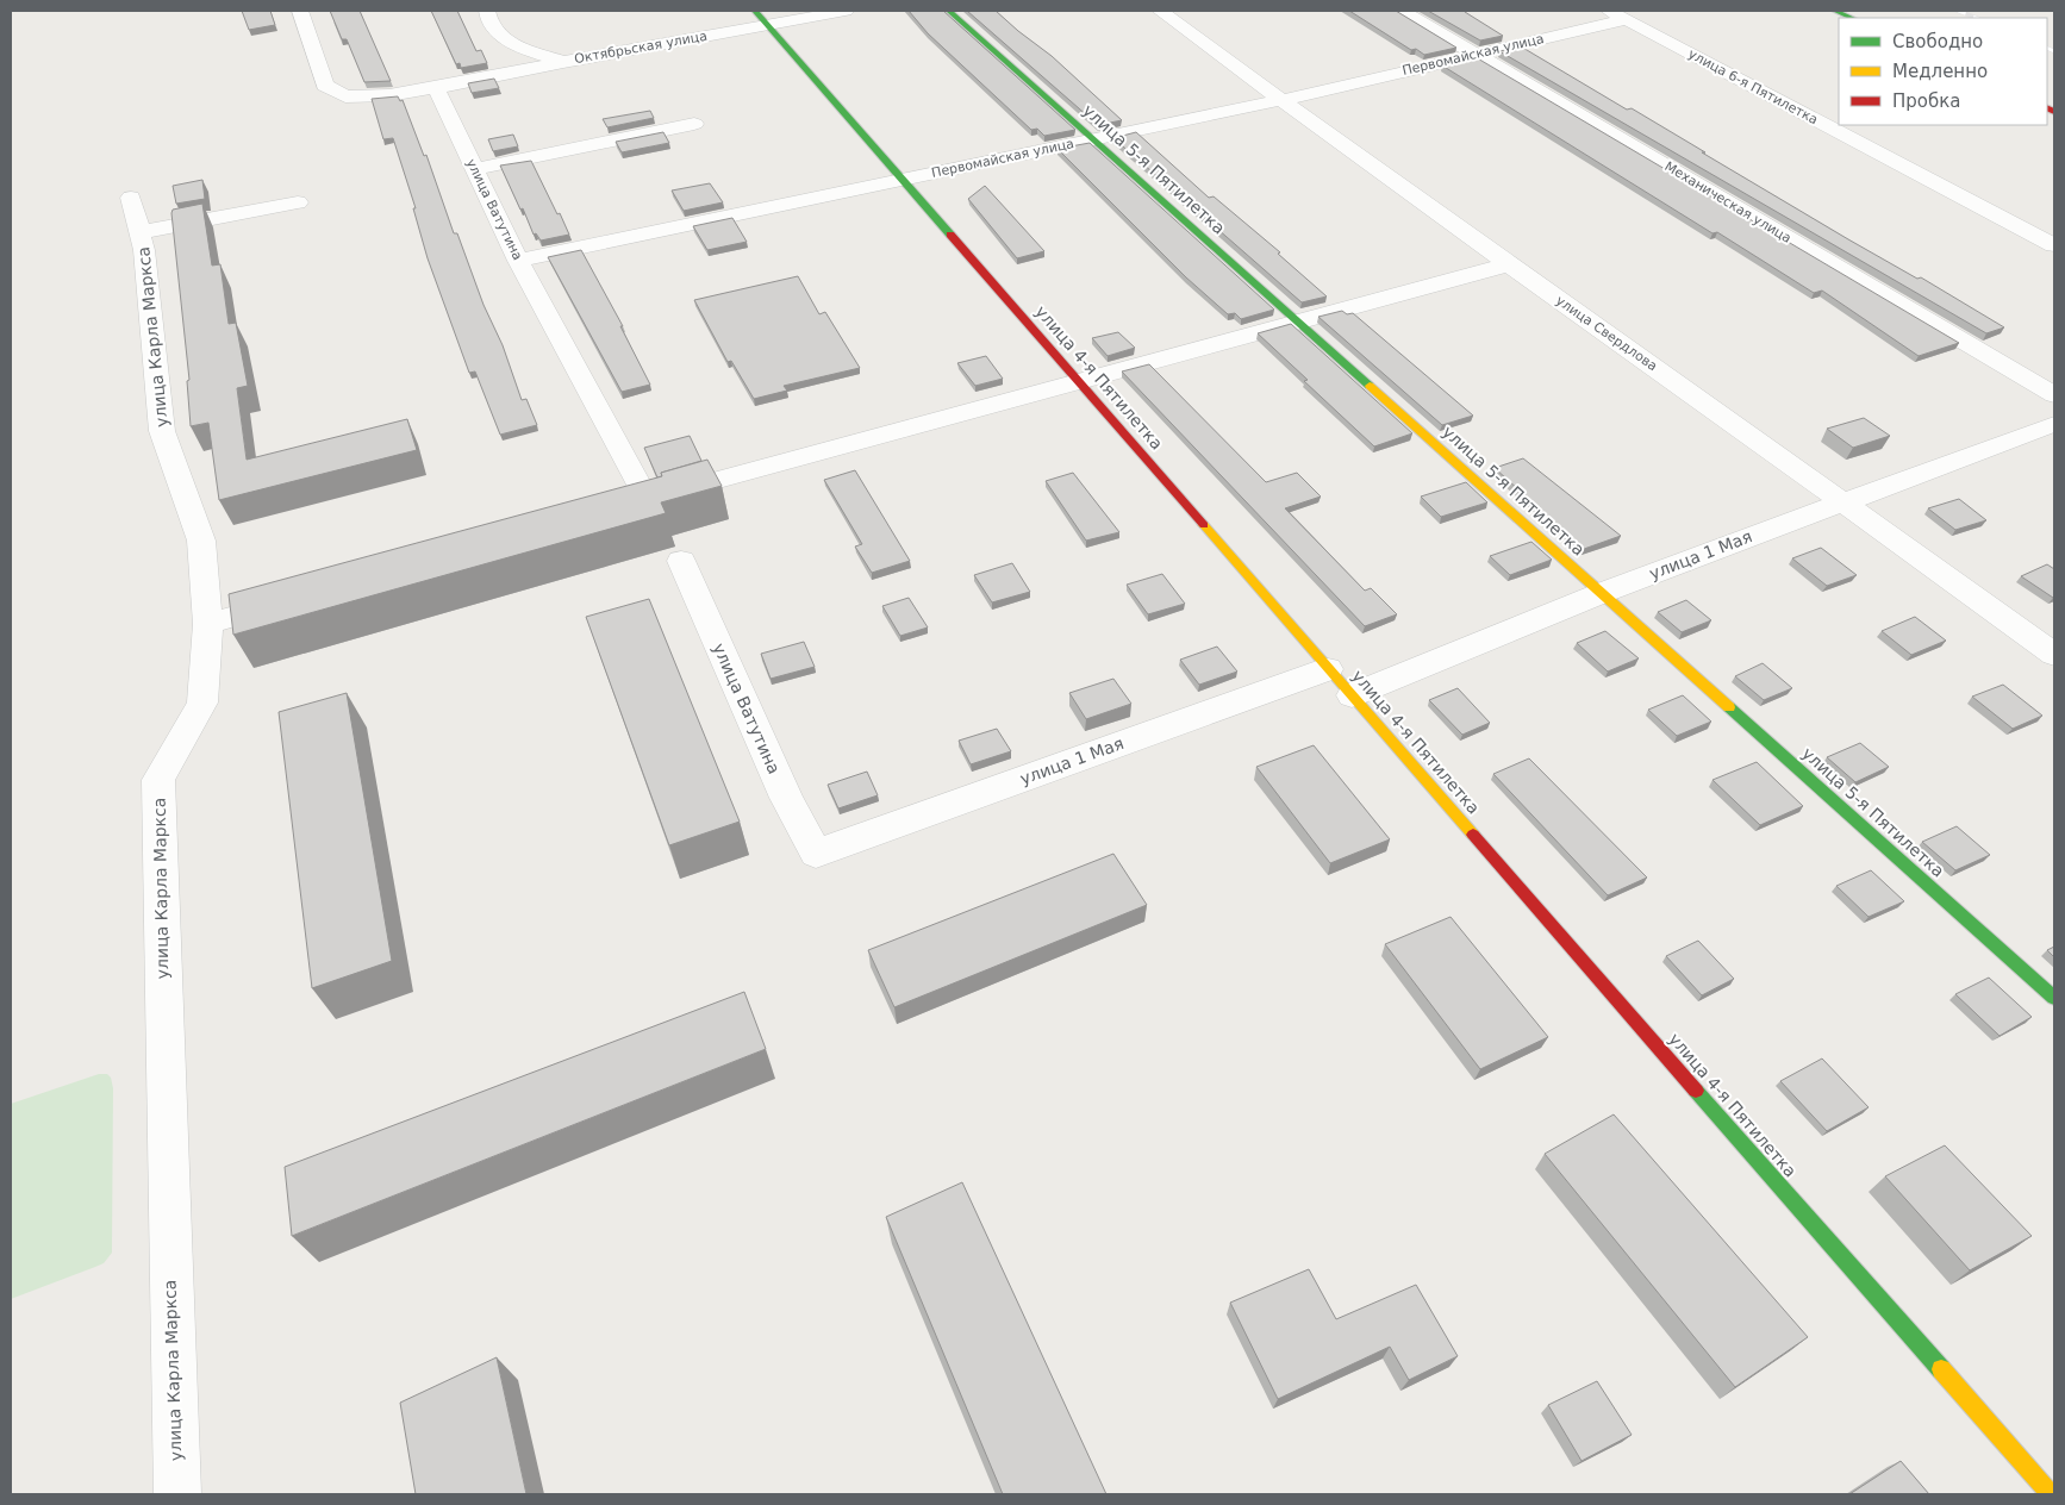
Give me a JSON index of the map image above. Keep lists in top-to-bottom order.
{
  "streets": {
    "street": [
      "Октябрьская улица",
      "Первомайская улица",
      "улица 6-я Пятилетка",
      "улица 5-я Пятилетка",
      "Механическая улица",
      "улица Ватутина",
      "улица Свердлова",
      "улица Карла Маркса",
      "улица 4-я Пятилетка",
      "улица 1 Мая"
    ]
  },
  "crossings": [
    ["Октябрьская улица", "улица Ватутина"],
    ["Октябрьская улица", "улица 4-я Пятилетка"],
    ["Первомайская улица", "улица 6-я Пятилетка"],
    ["Первомайская улица", "улица 5-я Пятилетка"],
    ["Первомайская улица", "Механическая улица"],
    ["Первомайская улица", "улица Ватутина"],
    ["Первомайская улица", "улица Свердлова"],
    ["Первомайская улица", "улица 4-я Пятилетка"],
    ["улица 5-я Пятилетка", "улица 1 Мая"],
    ["улица Ватутина", "улица 4-я Пятилетка"],
    ["улица Ватутина", "улица 1 Мая"],
    ["улица Свердлова", "улица 1 Мая"],
    ["улица 4-я Пятилетка", "улица 1 Мая"]
  ],
  "legend": ["Свободно", "Медленно", "Пробка"]
}
